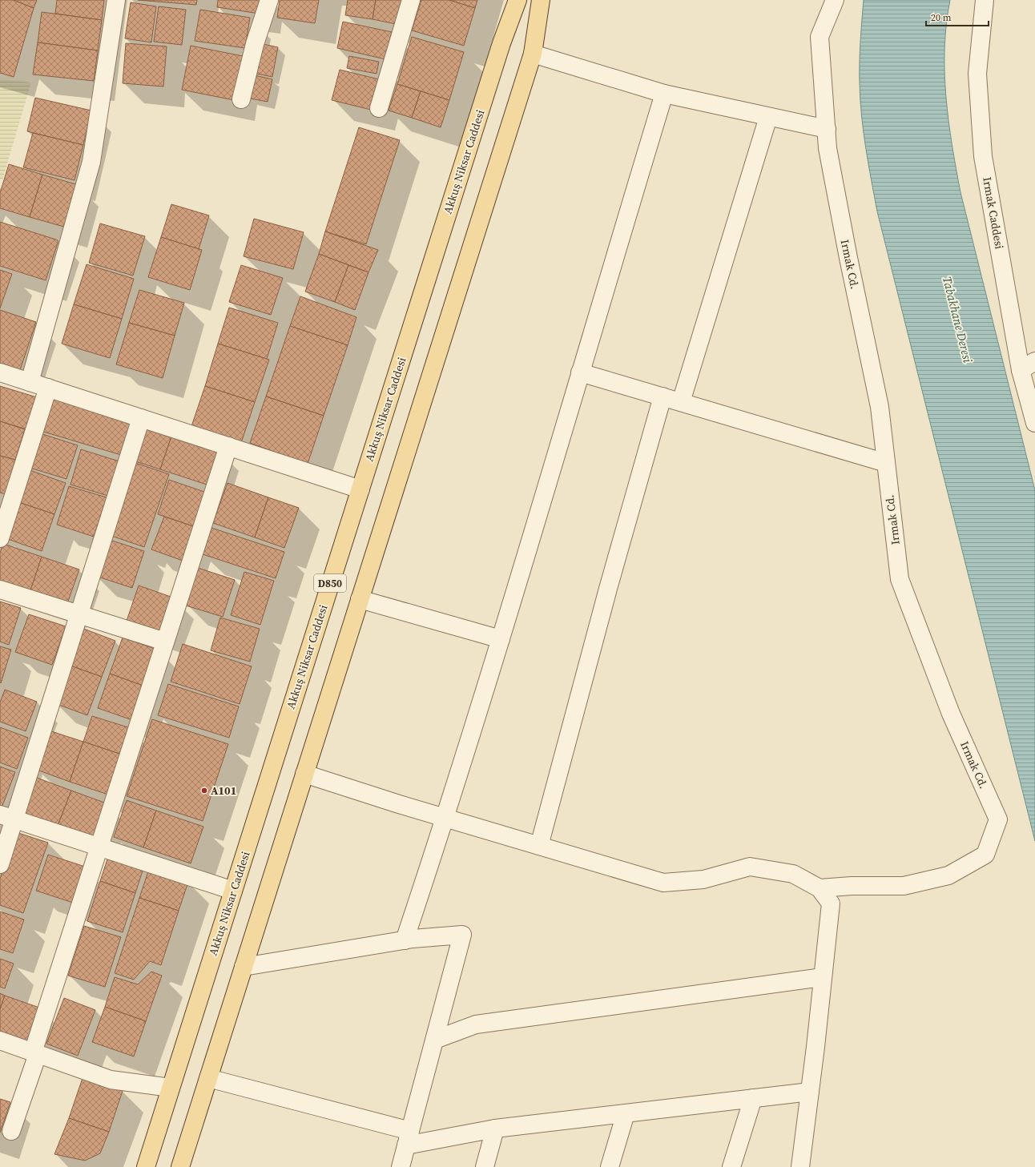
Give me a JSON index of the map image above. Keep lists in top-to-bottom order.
{
  "streets": {
    "main road": ["Akkuş Niksar Caddesi", "D850"],
    "street": ["Irmak Caddesi", "Irmak Cd."]
  },
  "water": ["Tabakhane Deresi"],
  "places": ["A101"],
  "scale_bar": "20 m"
}
